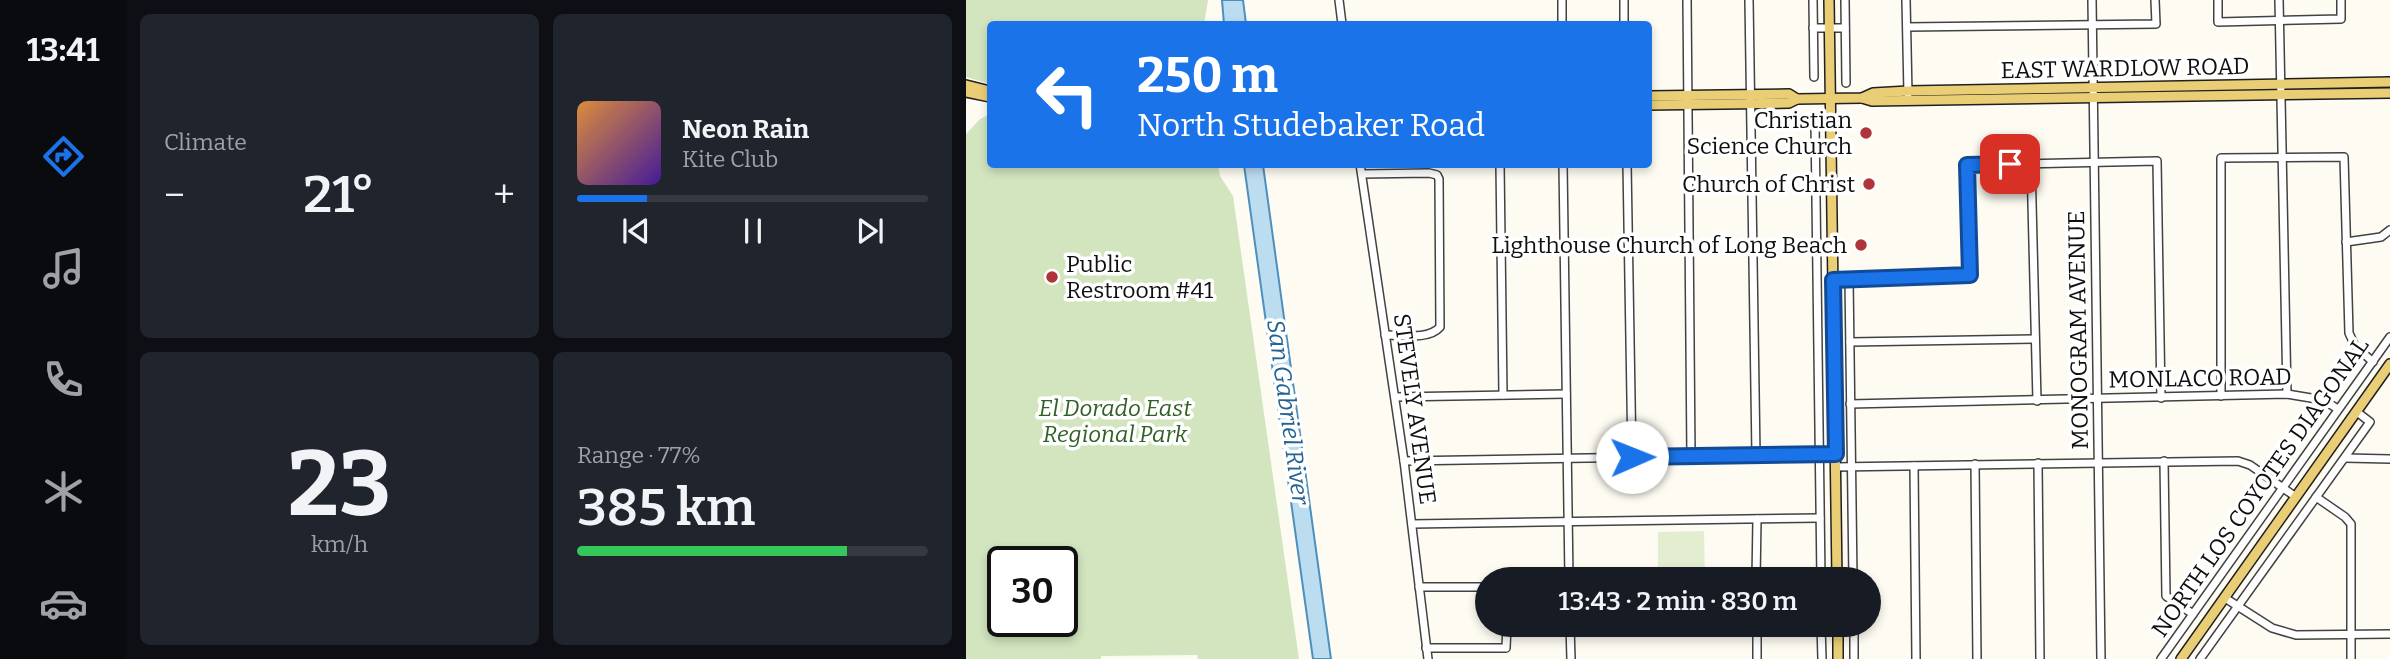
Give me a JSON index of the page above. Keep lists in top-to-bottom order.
{
  "streets": {
    "main road": ["EAST WARDLOW ROAD", "NORTH LOS COYOTES DIAGONAL"],
    "street": ["MONOGRAM AVENUE", "MONLACO ROAD", "STEVELY AVENUE"]
  },
  "crossings": [
    ["EAST WARDLOW ROAD", "MONOGRAM AVENUE"],
    ["MONOGRAM AVENUE", "MONLACO ROAD"],
    ["MONLACO ROAD", "NORTH LOS COYOTES DIAGONAL"]
  ],
  "water": ["San Gabriel River"],
  "parks": ["El Dorado East Regional Park"],
  "places": [
    "Christian Science Church",
    "Church of Christ",
    "Lighthouse Church of Long Beach",
    "Public Restroom #41"
  ],
  "page": {
    "tabs": "13:41",
    "tile": [
      "Climate",
      ["23", "km/h"],
      ["Range · 77%", "385 km"]
    ],
    "turn": ["250 m", "North Studebaker Road"],
    "song": ["Neon Rain", "Kite Club"],
    "heat": ["−", "21°", "+"],
    "limit": "30",
    "trip": "13:43 · 2 min · 830 m"
  }
}
